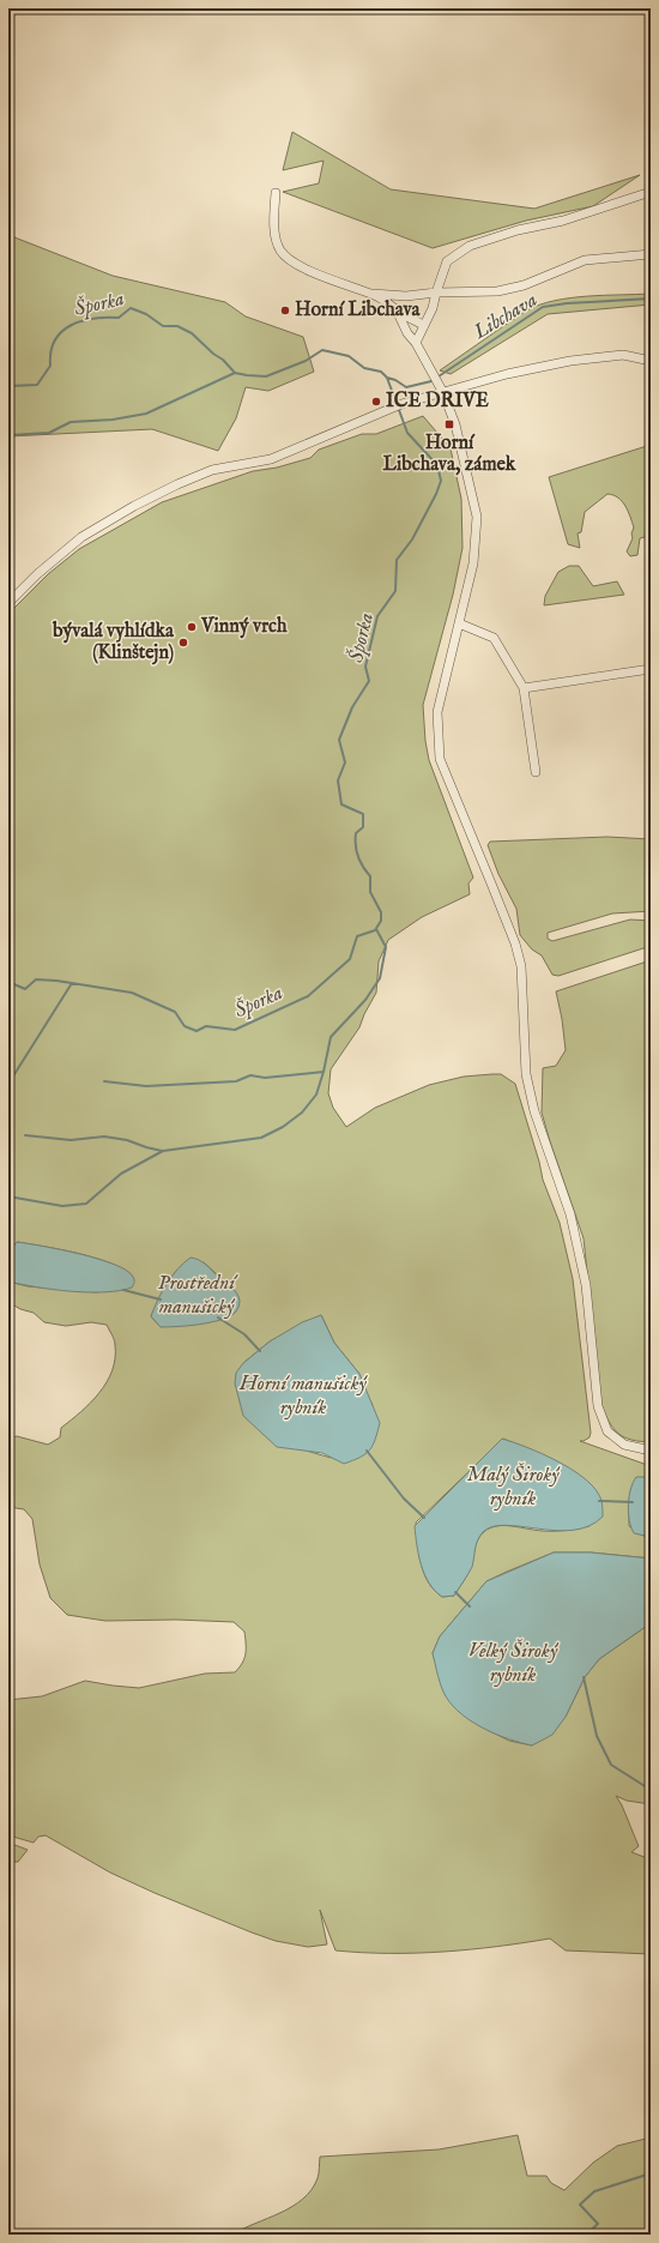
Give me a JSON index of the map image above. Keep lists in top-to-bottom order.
{
  "water": [
    "Šporka",
    "Libchava",
    "Prostřední manušický",
    "Horní manušický rybník",
    "Malý Široký rybník",
    "Velký Široký rybník"
  ],
  "places": {
    "other": [
      "Horní Libchava",
      "ICE DRIVE",
      "Vinný vrch",
      "bývalá vyhlídka (Klinštejn)"
    ],
    "transit": ["Horní Libchava, zámek"]
  }
}
